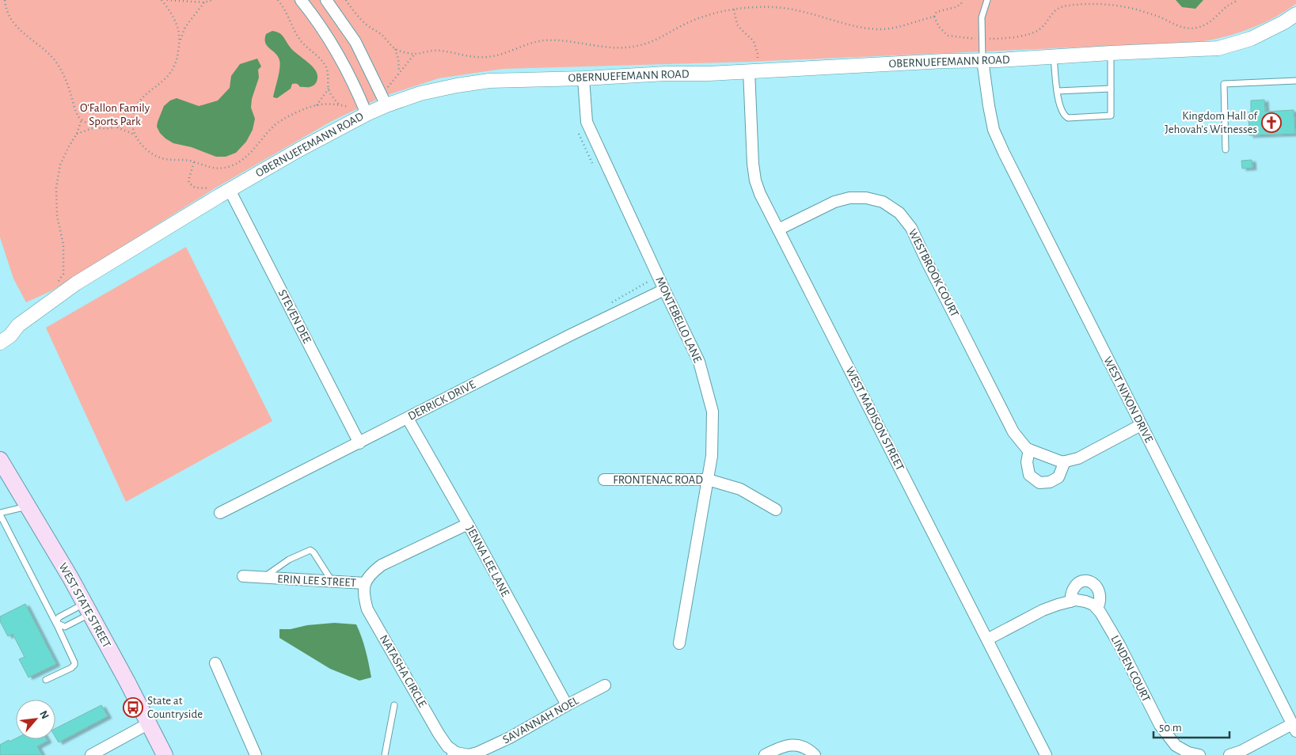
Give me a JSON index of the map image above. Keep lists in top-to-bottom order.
{
  "streets": {
    "main road": ["WEST STATE STREET"],
    "street": [
      "OBERNUEFEMANN ROAD",
      "WESTBROOK COURT",
      "STEVEN DEE",
      "MONTEBELLO LANE",
      "WEST NIXON DRIVE",
      "DERRICK DRIVE",
      "WEST MADISON STREET",
      "FRONTENAC ROAD",
      "JENNA LEE LANE",
      "ERIN LEE STREET",
      "LINDEN COURT",
      "NATASHA CIRCLE",
      "SAVANNAH NOEL"
    ]
  },
  "crossings": [
    ["OBERNUEFEMANN ROAD", "STEVEN DEE"],
    ["OBERNUEFEMANN ROAD", "MONTEBELLO LANE"],
    ["OBERNUEFEMANN ROAD", "WEST NIXON DRIVE"],
    ["OBERNUEFEMANN ROAD", "WEST MADISON STREET"],
    ["WESTBROOK COURT", "WEST MADISON STREET"],
    ["STEVEN DEE", "DERRICK DRIVE"],
    ["MONTEBELLO LANE", "DERRICK DRIVE"],
    ["MONTEBELLO LANE", "FRONTENAC ROAD"],
    ["DERRICK DRIVE", "JENNA LEE LANE"],
    ["JENNA LEE LANE", "ERIN LEE STREET"],
    ["JENNA LEE LANE", "SAVANNAH NOEL"],
    ["ERIN LEE STREET", "NATASHA CIRCLE"],
    ["NATASHA CIRCLE", "SAVANNAH NOEL"]
  ],
  "parks": ["O'Fallon Family Sports Park"],
  "places": {
    "church": ["Kingdom Hall of Jehovah's Witnesses"],
    "bus stop": ["State at Countryside"]
  },
  "scale_bar": "50 m",
  "north": "top right"
}
